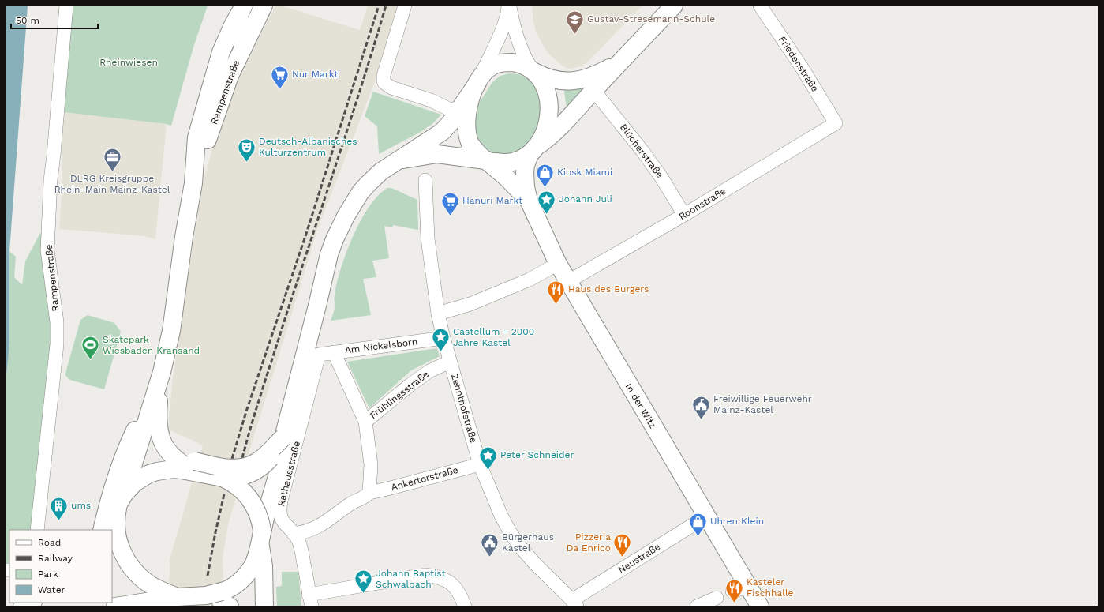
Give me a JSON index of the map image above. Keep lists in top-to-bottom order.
{
  "streets": {
    "main road": ["Rampenstraße", "In der Witz"],
    "street": [
      "Friedenstraße",
      "Blücherstraße",
      "Roonstraße",
      "Am Nickelsborn",
      "Frühlingsstraße",
      "Zehnthofstraße",
      "Rathausstraße",
      "Ankertorstraße",
      "Neustraße"
    ]
  },
  "crossings": [
    ["Friedenstraße", "Roonstraße"],
    ["Blücherstraße", "Roonstraße"],
    ["Roonstraße", "In der Witz"],
    ["Am Nickelsborn", "Zehnthofstraße"],
    ["Am Nickelsborn", "Rathausstraße"],
    ["Frühlingsstraße", "Zehnthofstraße"],
    ["Frühlingsstraße", "Ankertorstraße"],
    ["In der Witz", "Neustraße"],
    ["Zehnthofstraße", "Ankertorstraße"],
    ["Zehnthofstraße", "Neustraße"],
    ["Rathausstraße", "Ankertorstraße"]
  ],
  "parks": ["Rheinwiesen"],
  "places": {
    "school or university": ["Gustav-Stresemann-Schule"],
    "supermarket": ["Nur Markt", "Hanuri Markt"],
    "theatre": ["Deutsch-Albanisches Kulturzentrum"],
    "office": ["DLRG Kreisgruppe Rhein-Main Mainz-Kastel"],
    "shop": ["Kiosk Miami", "Uhren Klein"],
    "place": [
      "Johann Juli",
      "Castellum - 2000 Jahre Kastel",
      "Peter Schneider",
      "Johann Baptist Schwalbach"
    ],
    "restaurant": ["Haus des Burgers", "Pizzeria Da Enrico", "Kasteler Fischhalle"],
    "sports": ["Skatepark Wiesbaden Kransand"],
    "public building": ["Freiwillige Feuerwehr Mainz-Kastel", "Bürgerhaus Kastel"],
    "building": ["ums"]
  },
  "legend": [
    "Road",
    "Railway",
    "Park",
    "Water"
  ],
  "scale_bar": "50 m"
}
